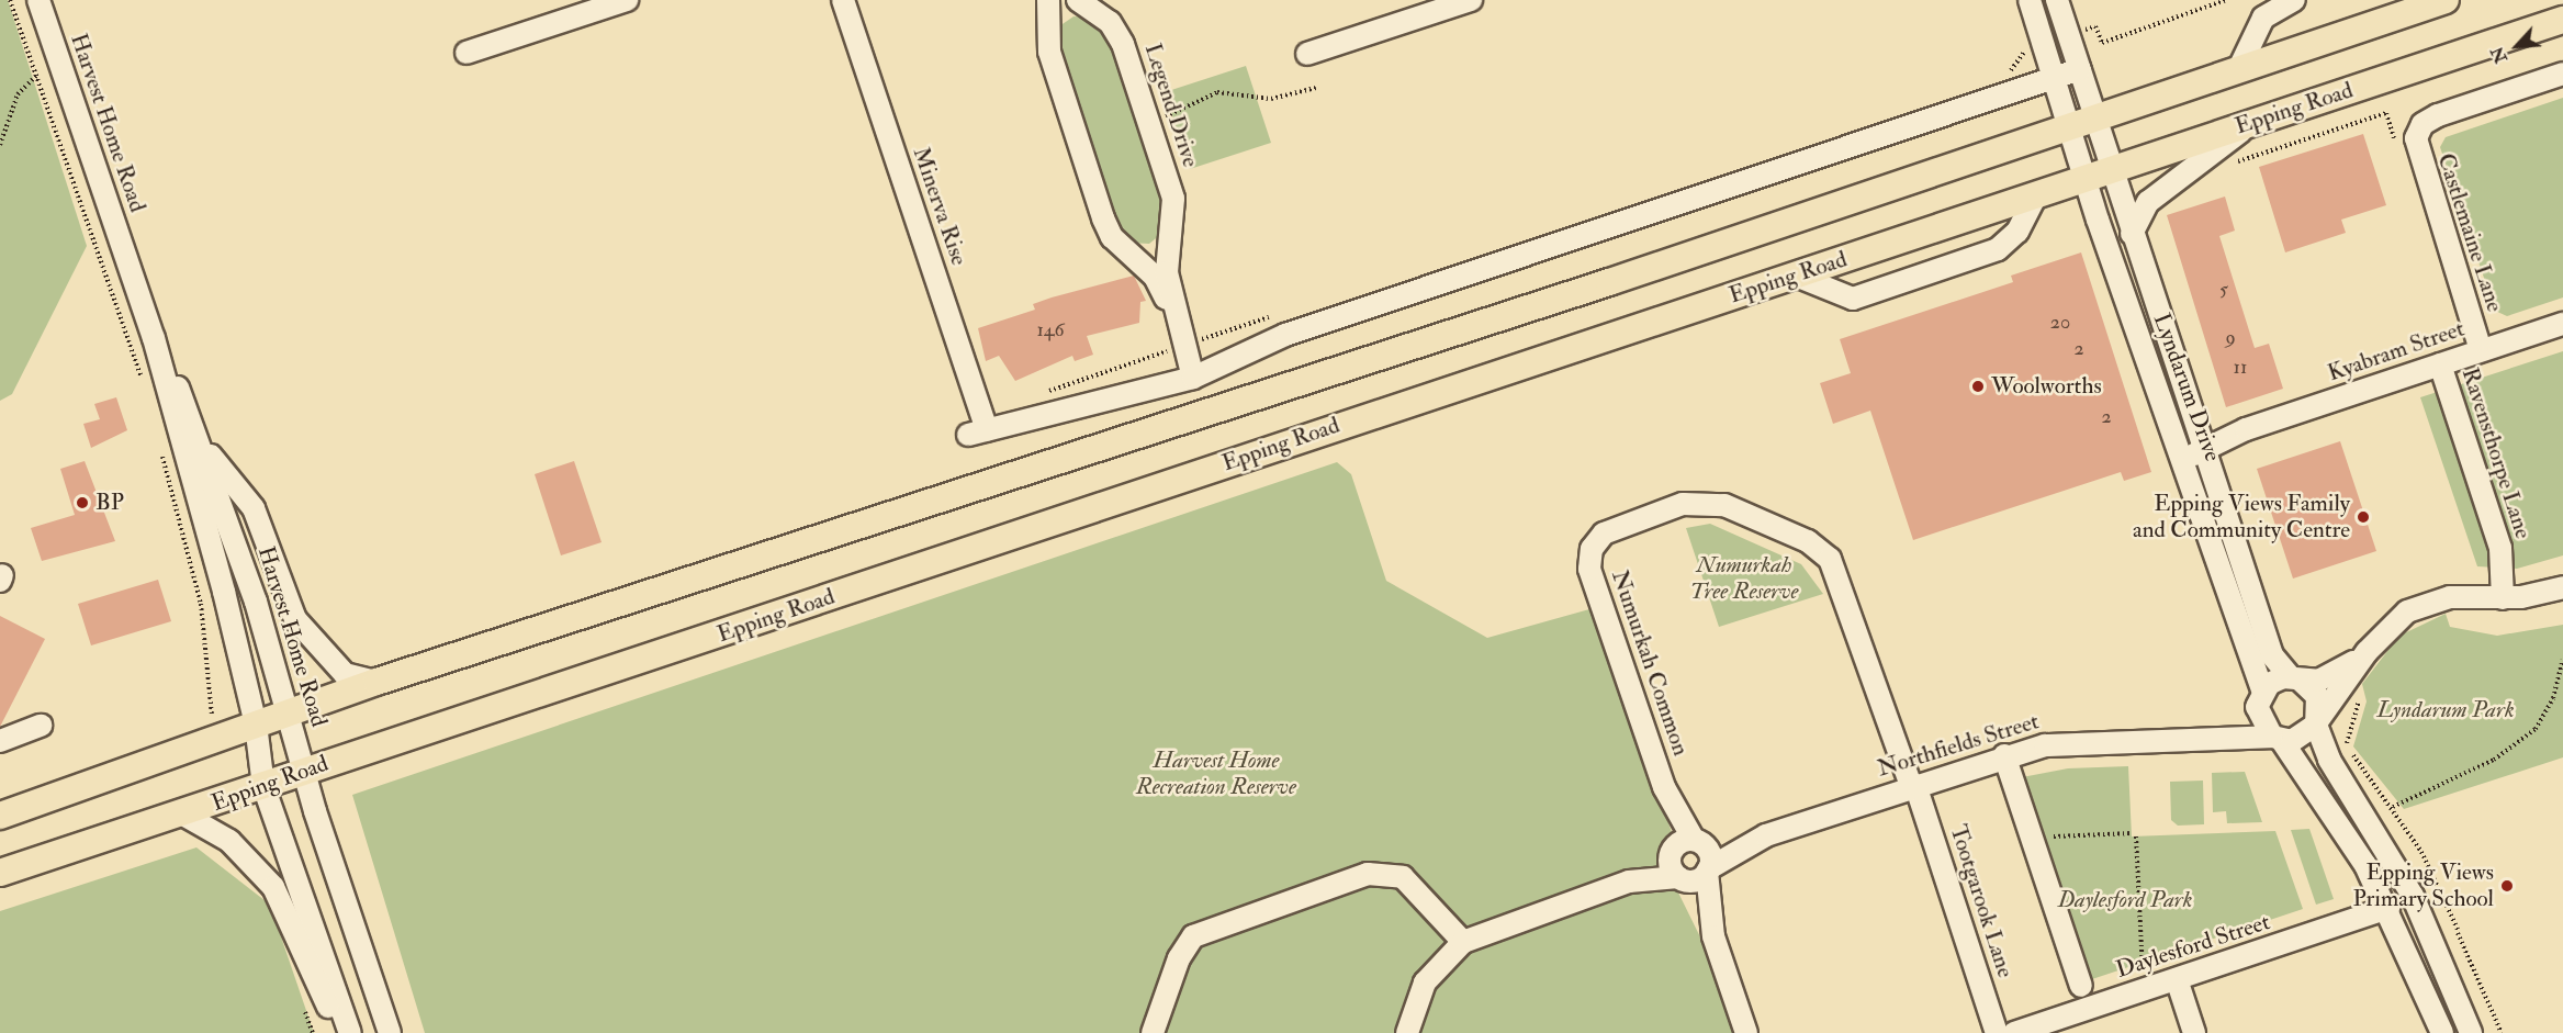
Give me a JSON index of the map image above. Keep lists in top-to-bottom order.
{
  "streets": {
    "main road": ["Epping Road"],
    "street": [
      "Legend Drive",
      "Harvest Home Road",
      "Minerva Rise",
      "Castlemaine Lane",
      "Kyabram Street",
      "Lyndarum Drive",
      "Ravensthorpe Lane",
      "Numurkah Common",
      "Northfields Street",
      "Tootgarook Lane",
      "Daylesford Street"
    ]
  },
  "crossings": [
    ["Legend Drive", "Minerva Rise"],
    ["Epping Road", "Harvest Home Road"],
    ["Epping Road", "Lyndarum Drive"],
    ["Castlemaine Lane", "Kyabram Street"],
    ["Kyabram Street", "Lyndarum Drive"],
    ["Kyabram Street", "Ravensthorpe Lane"],
    ["Lyndarum Drive", "Northfields Street"],
    ["Numurkah Common", "Northfields Street"],
    ["Numurkah Common", "Tootgarook Lane"],
    ["Northfields Street", "Tootgarook Lane"]
  ],
  "parks": [
    "Numurkah Tree Reserve",
    "Lyndarum Park",
    "Harvest Home Recreation Reserve",
    "Daylesford Park"
  ],
  "places": [
    "Woolworths",
    "BP",
    "Epping Views Family and Community Centre",
    "Epping Views Primary School"
  ],
  "house_numbers": [
    "5",
    "20",
    "146",
    "9",
    "2",
    "11",
    "2"
  ],
  "north": "bottom left"
}
